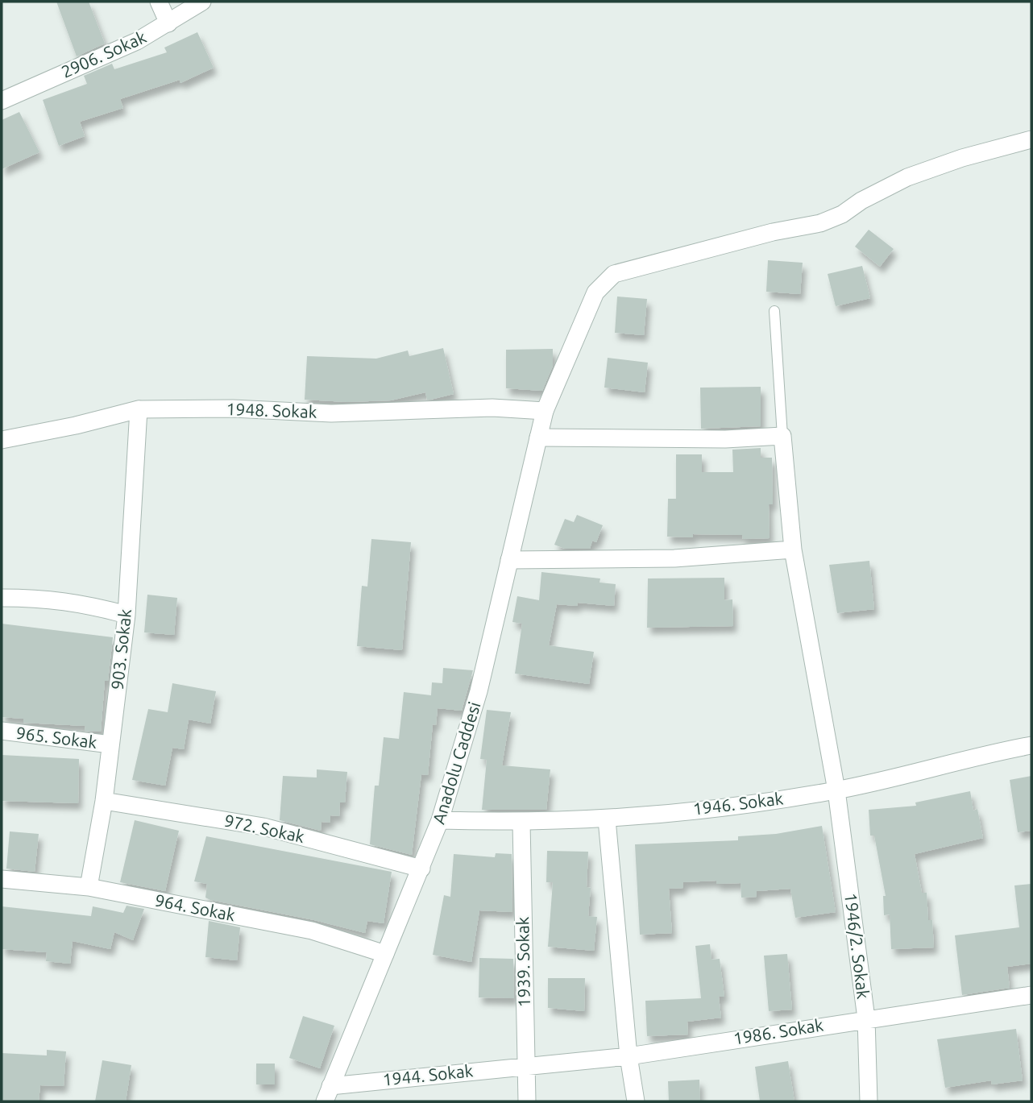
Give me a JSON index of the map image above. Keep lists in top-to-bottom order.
{
  "streets": {
    "street": [
      "2906. Sokak",
      "1948. Sokak",
      "903. Sokak",
      "965. Sokak",
      "Anadolu Caddesi",
      "1946. Sokak",
      "972. Sokak",
      "964. Sokak",
      "1946/2. Sokak",
      "1939. Sokak",
      "1986. Sokak",
      "1944. Sokak"
    ]
  },
  "crossings": [
    ["1948. Sokak", "903. Sokak"],
    ["1948. Sokak", "Anadolu Caddesi"],
    ["903. Sokak", "965. Sokak"],
    ["903. Sokak", "972. Sokak"],
    ["903. Sokak", "964. Sokak"],
    ["Anadolu Caddesi", "1946. Sokak"],
    ["Anadolu Caddesi", "972. Sokak"],
    ["Anadolu Caddesi", "964. Sokak"],
    ["Anadolu Caddesi", "1944. Sokak"],
    ["1946. Sokak", "1946/2. Sokak"],
    ["1946. Sokak", "1939. Sokak"],
    ["1946/2. Sokak", "1986. Sokak"],
    ["1939. Sokak", "1986. Sokak"],
    ["1939. Sokak", "1944. Sokak"],
    ["1986. Sokak", "1944. Sokak"]
  ]
}
